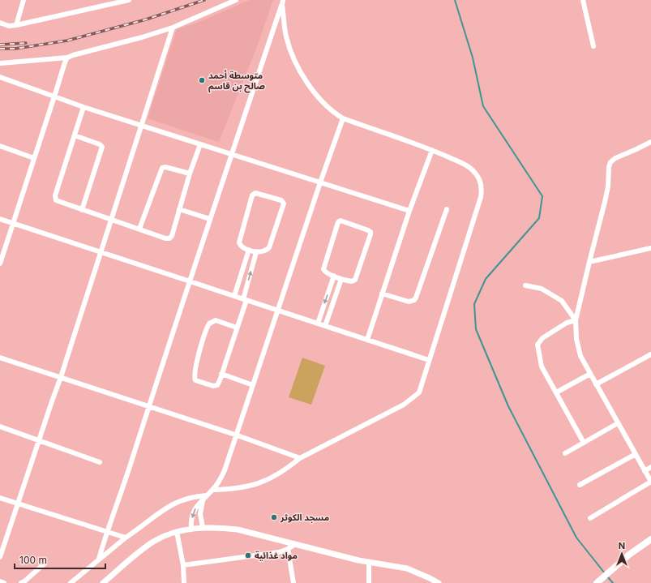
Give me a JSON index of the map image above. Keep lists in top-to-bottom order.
{
  "places": ["متوسطة أحمد صالح بن قاسم", "مسجد الكوثر", "مواد غذائية"],
  "scale_bar": "100 m",
  "north": "top"
}
